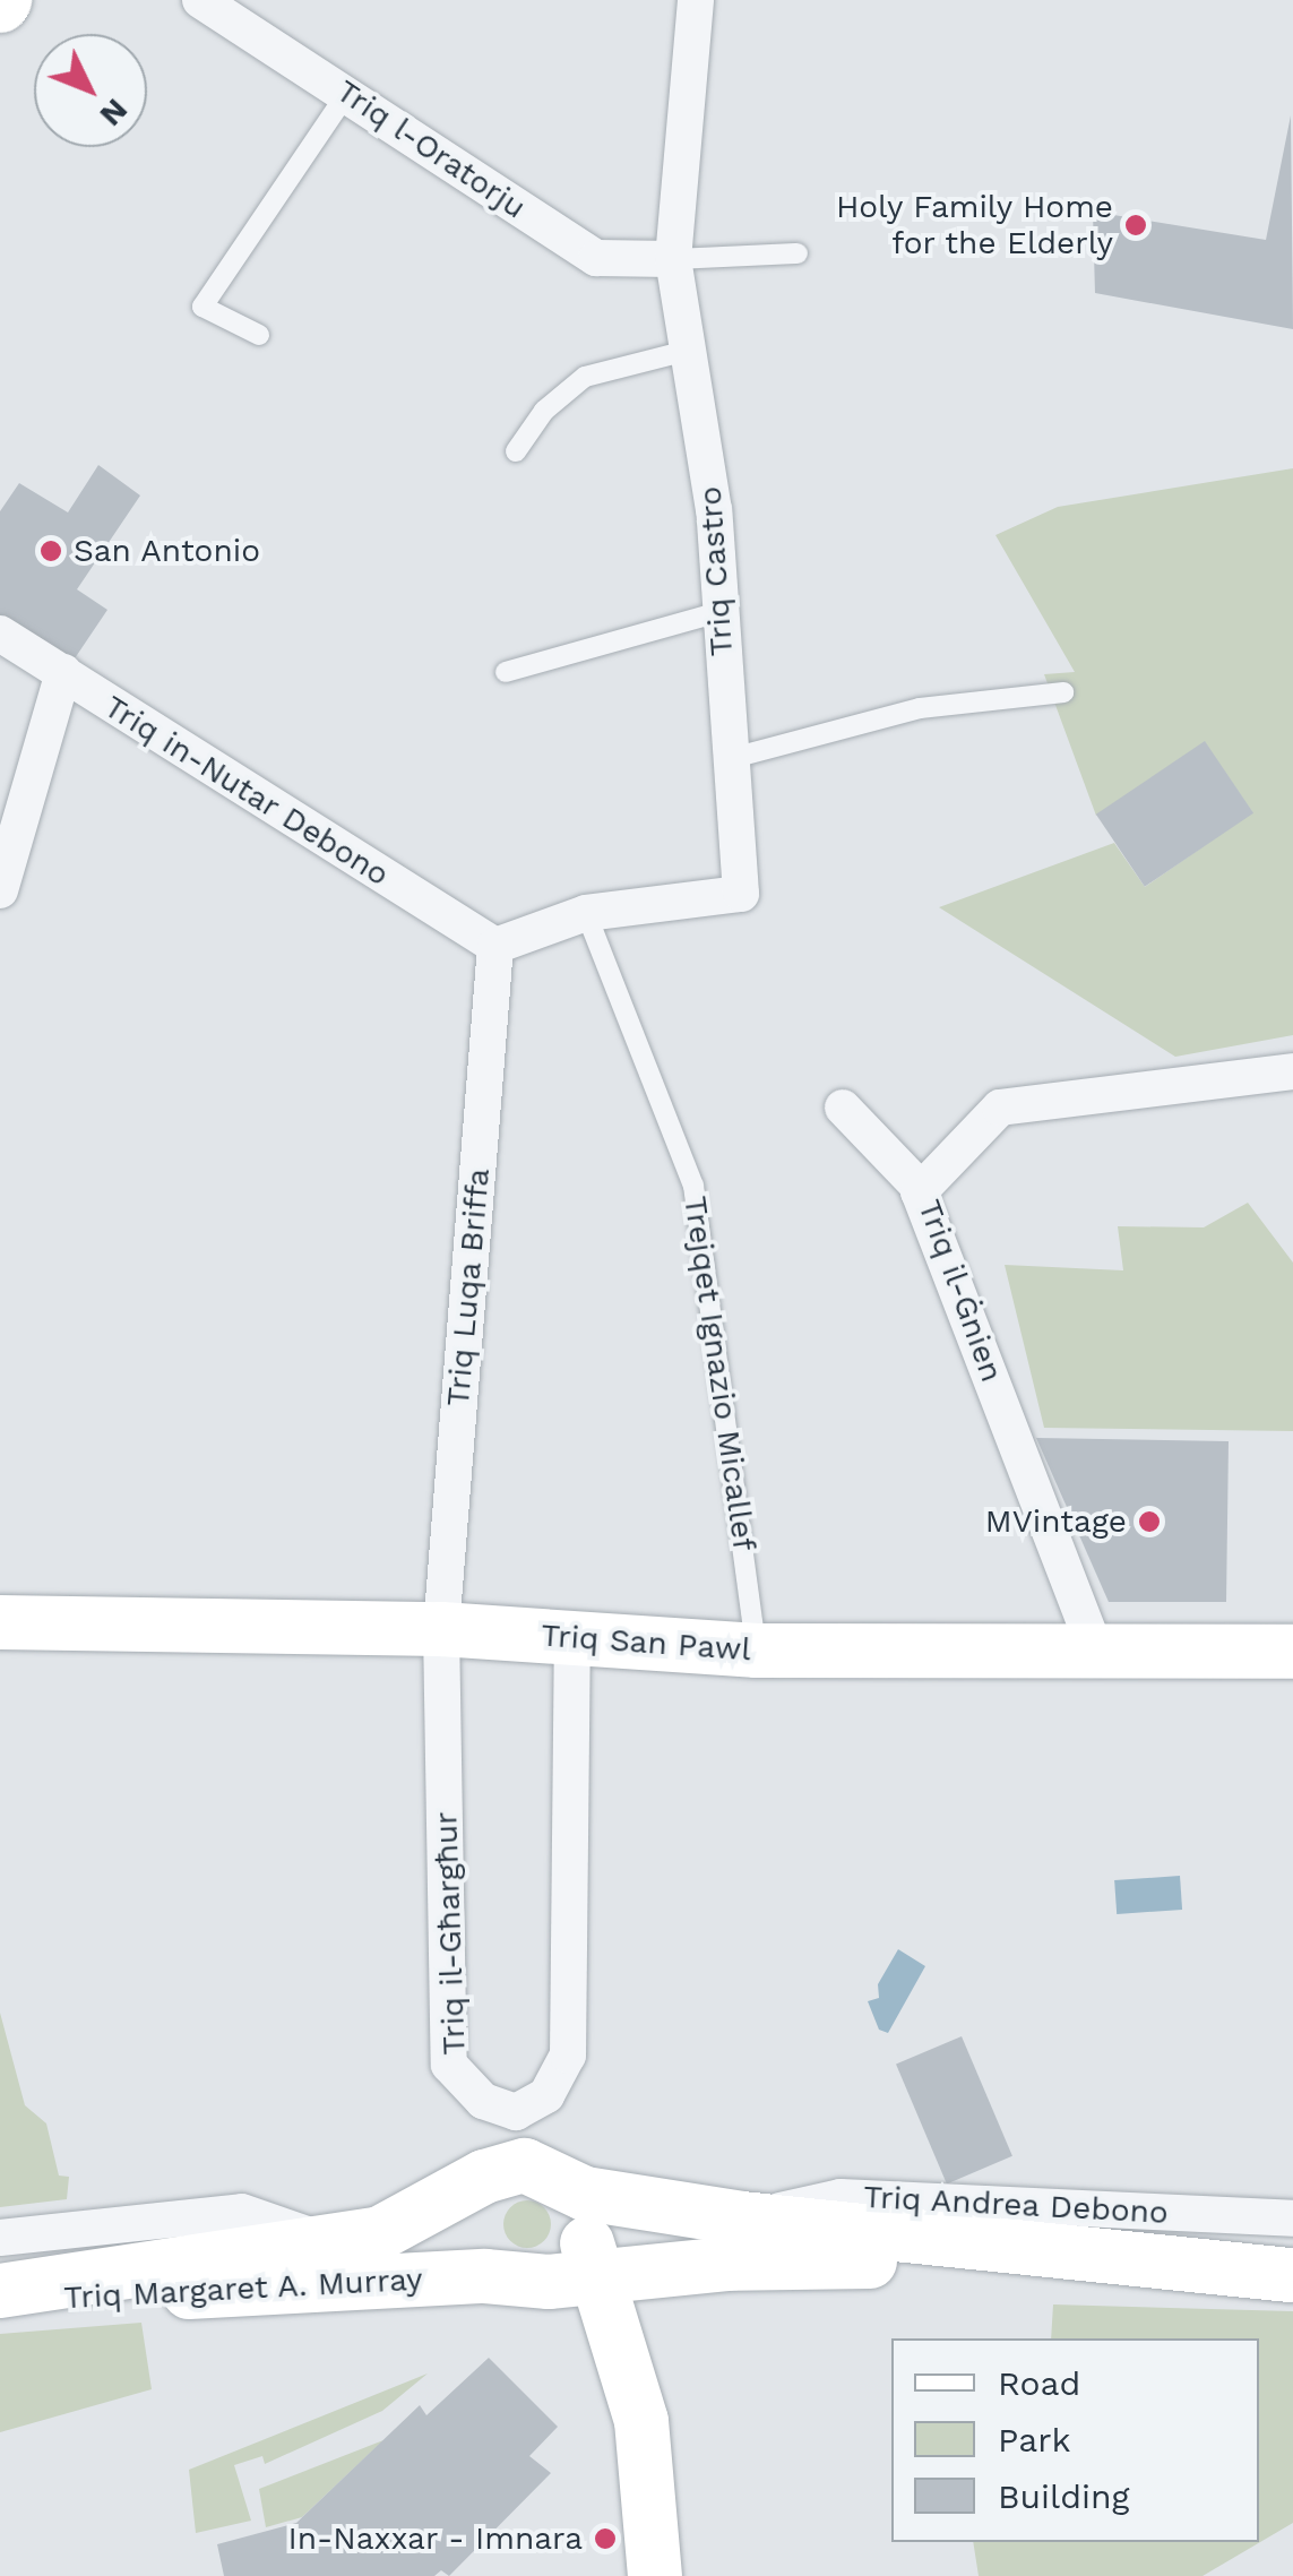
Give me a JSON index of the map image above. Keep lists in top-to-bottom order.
{
  "streets": {
    "main road": ["Triq San Pawl", "Triq Andrea Debono", "Triq Margaret A. Murray"],
    "street": [
      "Triq l-Oratorju",
      "Triq Castro",
      "Triq in-Nutar Debono",
      "Triq Luqa Briffa",
      "Triq il-Ġnien",
      "Triq il-Għargħur"
    ],
    "lane": ["Trejqet Ignazio Micallef"]
  },
  "crossings": [
    ["Triq l-Oratorju", "Triq Castro"],
    ["Triq Castro", "Triq in-Nutar Debono"],
    ["Triq Castro", "Triq Luqa Briffa"],
    ["Triq Castro", "Trejqet Ignazio Micallef"],
    ["Triq in-Nutar Debono", "Triq Luqa Briffa"],
    ["Triq Luqa Briffa", "Triq San Pawl"],
    ["Triq Luqa Briffa", "Triq il-Għargħur"],
    ["Triq il-Ġnien", "Triq San Pawl"],
    ["Trejqet Ignazio Micallef", "Triq San Pawl"],
    ["Triq San Pawl", "Triq il-Għargħur"],
    ["Triq Andrea Debono", "Triq Margaret A. Murray"]
  ],
  "places": [
    "Holy Family Home for the Elderly",
    "San Antonio",
    "MVintage",
    "In-Naxxar - Imnara"
  ],
  "legend": ["Road", "Park", "Building"],
  "north": "bottom right"
}
